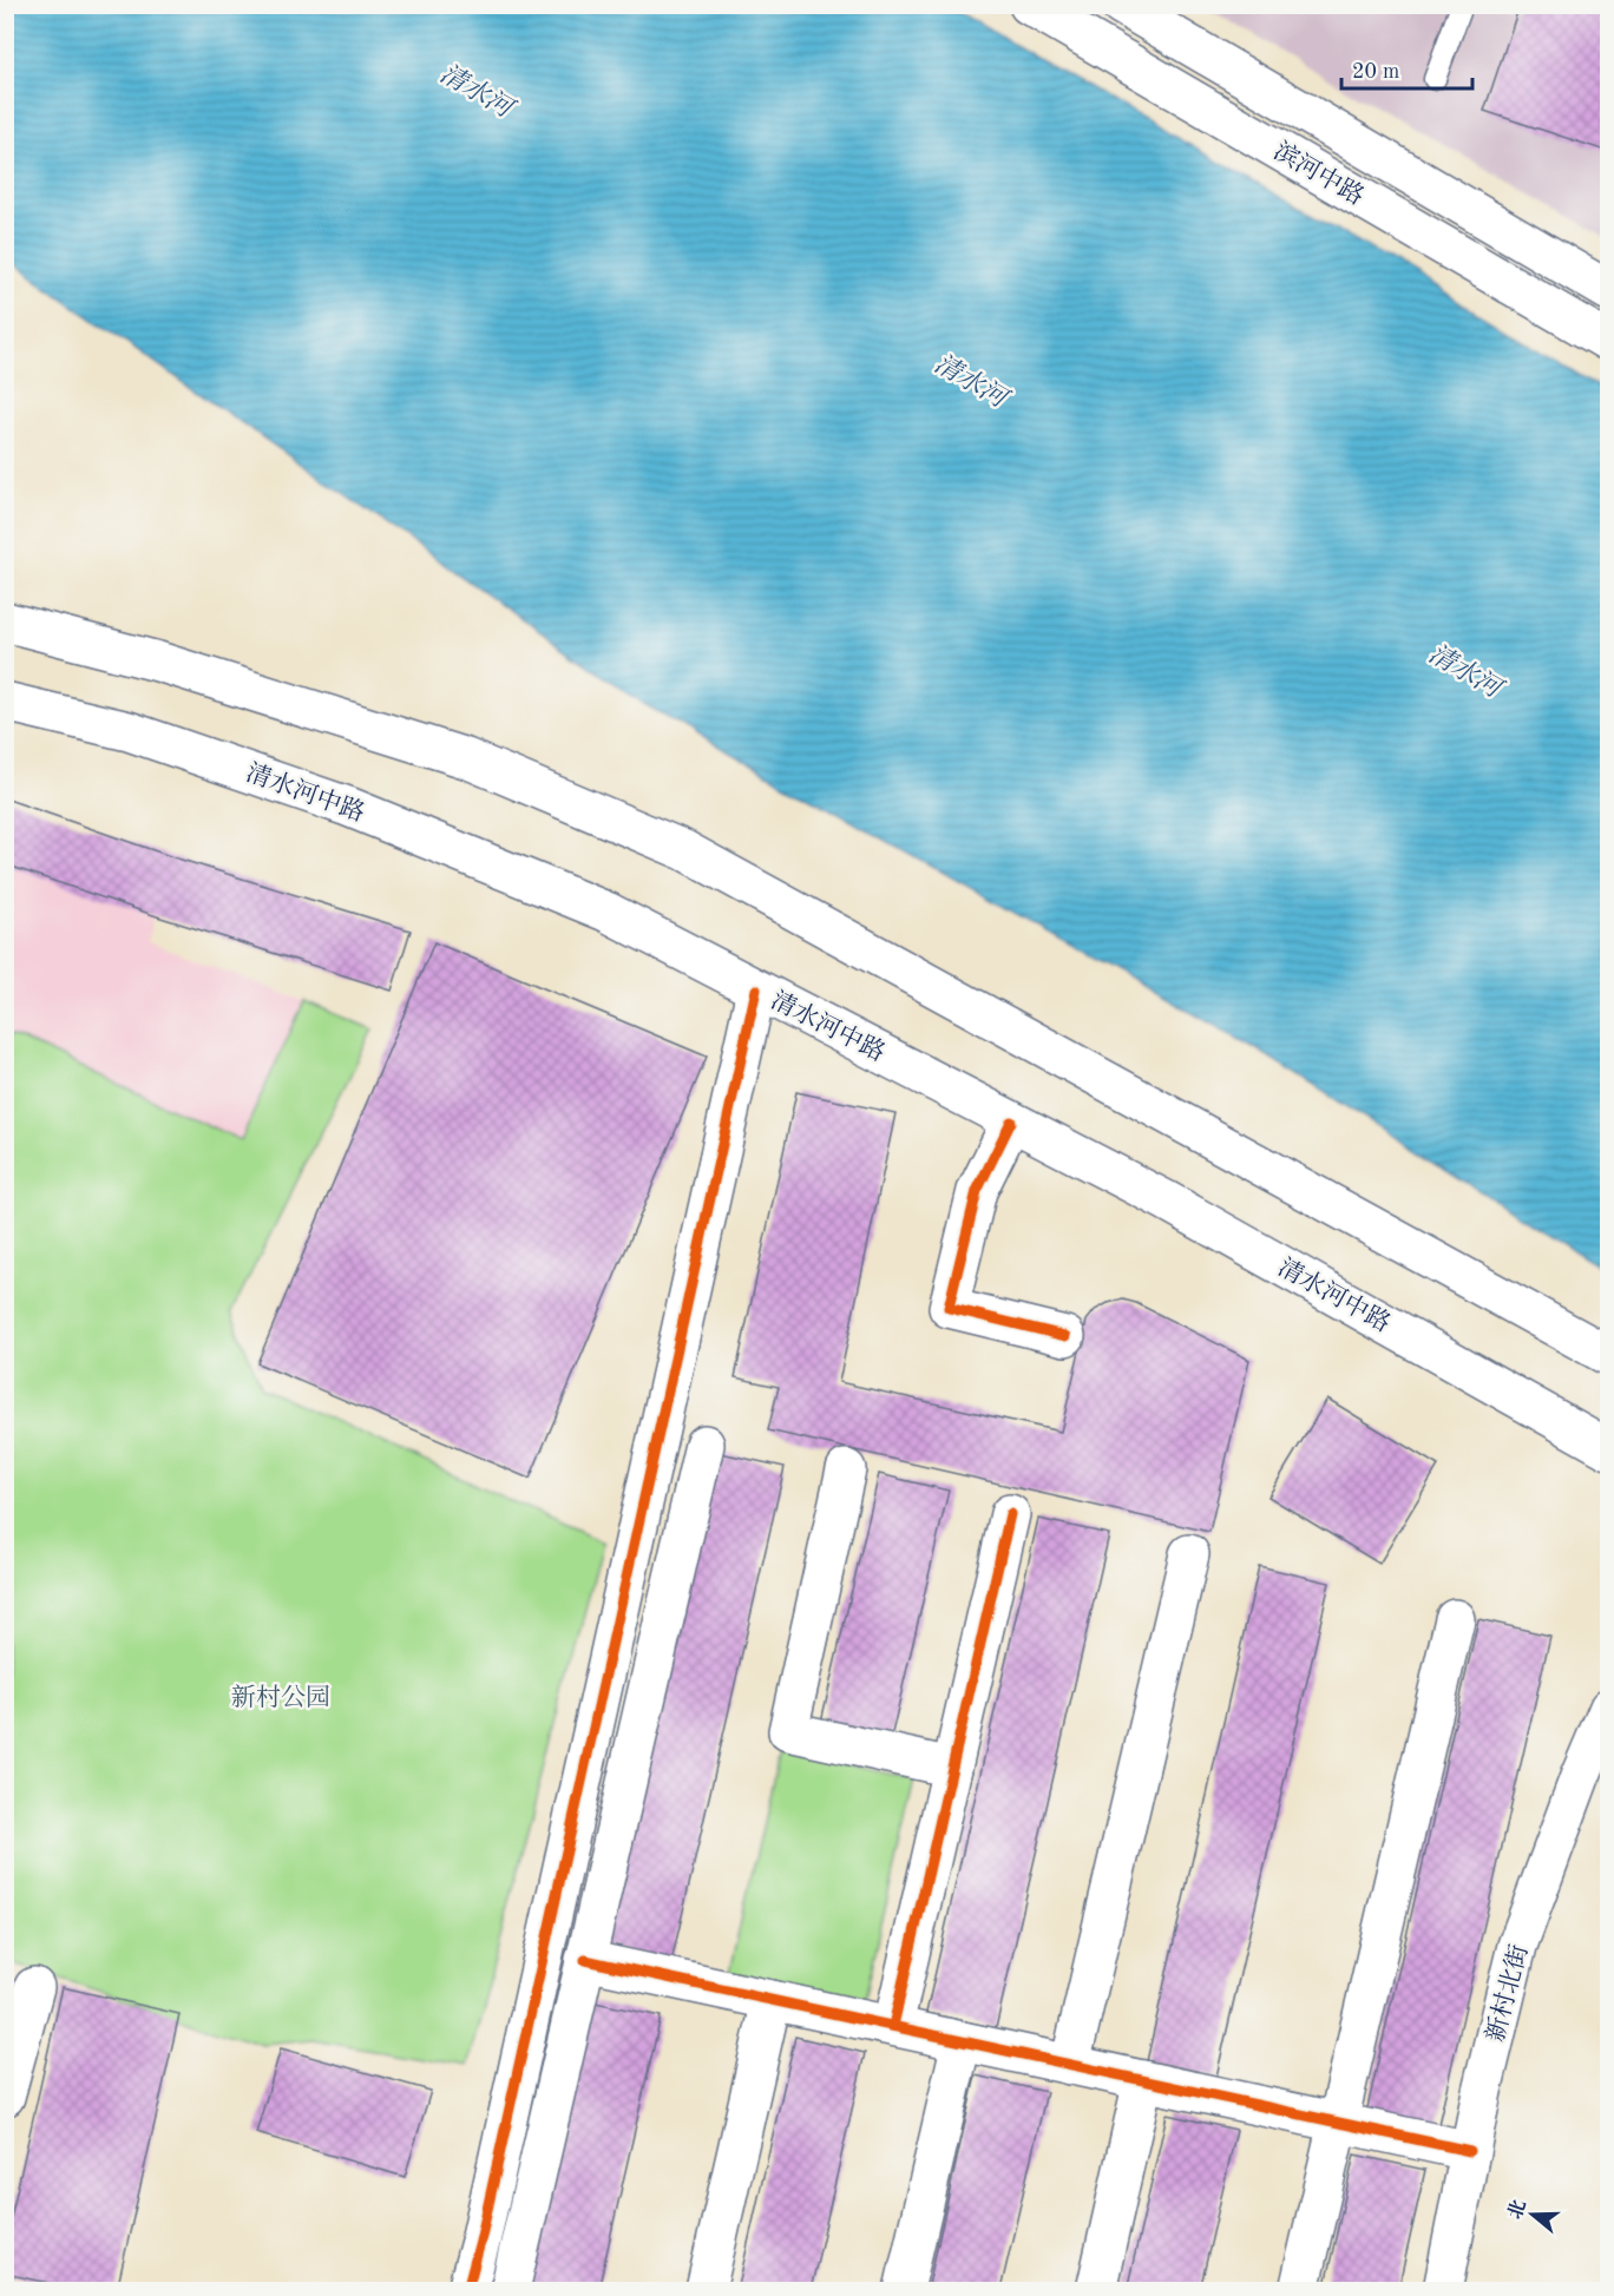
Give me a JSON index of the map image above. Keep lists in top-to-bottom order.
{
  "streets": {
    "street": ["滨河中路", "清水河中路", "新村北街"]
  },
  "water": ["清水河"],
  "parks": ["新村公园"],
  "scale_bar": "20 m",
  "north": "left"
}
